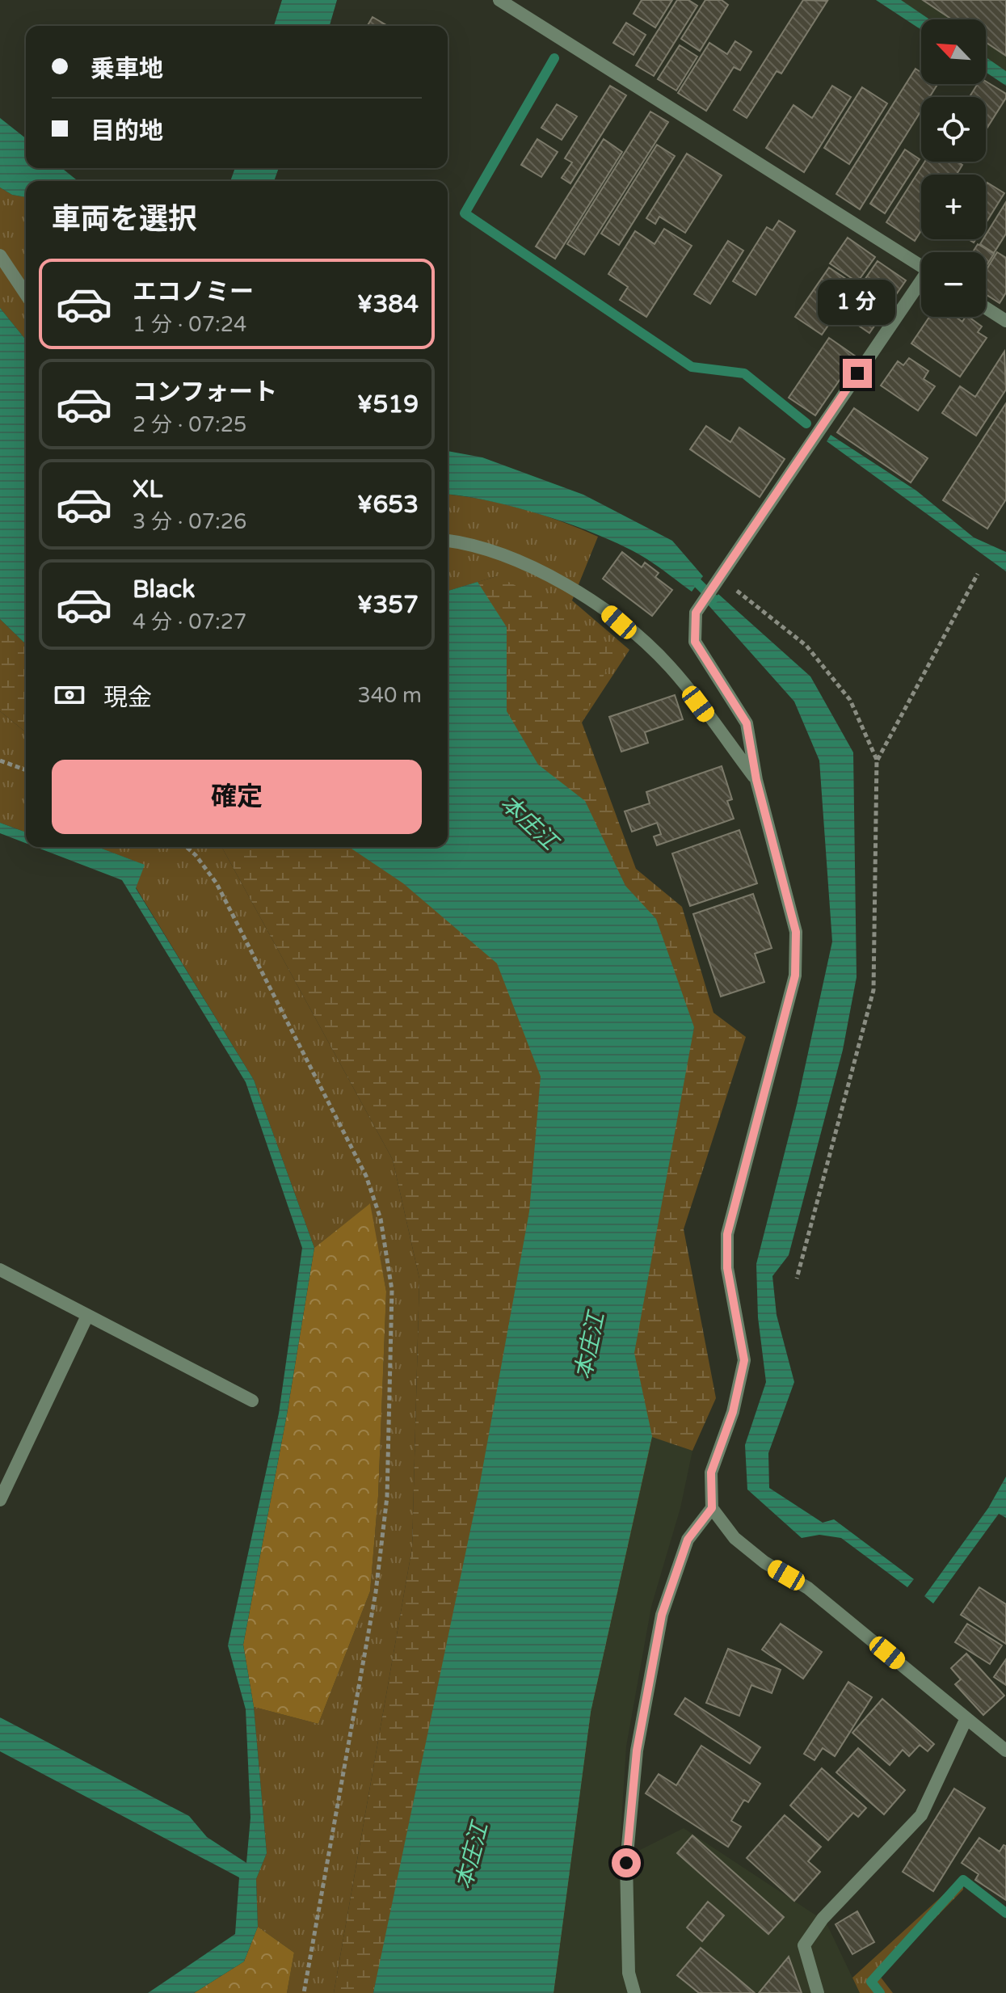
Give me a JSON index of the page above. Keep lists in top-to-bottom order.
{
  "water": ["本庄江"],
  "north": "top left",
  "page": {
    "map_buttons": ["+", "−"],
    "banner": ["乗車地", "目的地"],
    "heading": "車両を選択",
    "list": [
      {
        "name": "エコノミー",
        "note": "1 分 · 07:24",
        "value": "¥384"
      },
      {
        "name": "コンフォート",
        "note": "2 分 · 07:25",
        "value": "¥519"
      },
      {
        "name": "XL",
        "note": "3 分 · 07:26",
        "value": "¥653"
      },
      {
        "name": "Black",
        "note": "4 分 · 07:27",
        "value": "¥357"
      }
    ],
    "bubble": "1 分",
    "pay": ["現金", "340 m"],
    "buttons": "確定"
  }
}
